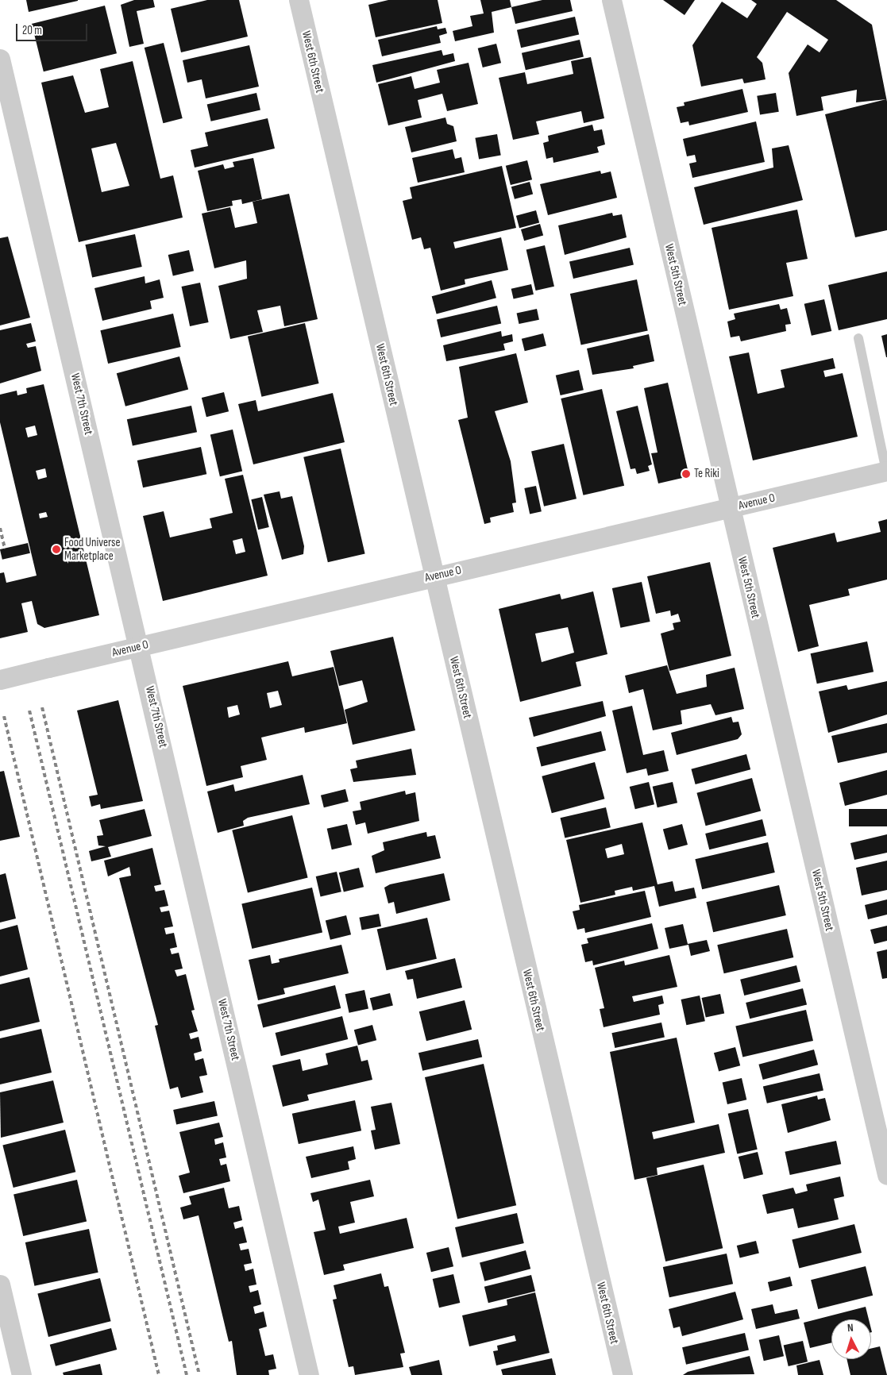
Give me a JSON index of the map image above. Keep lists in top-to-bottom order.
{
  "streets": {
    "street": [
      "West 6th Street",
      "West 5th Street",
      "West 7th Street",
      "Avenue O"
    ]
  },
  "crossings": [
    ["West 6th Street", "Avenue O"],
    ["West 5th Street", "Avenue O"],
    ["West 7th Street", "Avenue O"]
  ],
  "places": ["Te Riki", "Food Universe Marketplace"],
  "scale_bar": "20 m",
  "north": "top"
}
